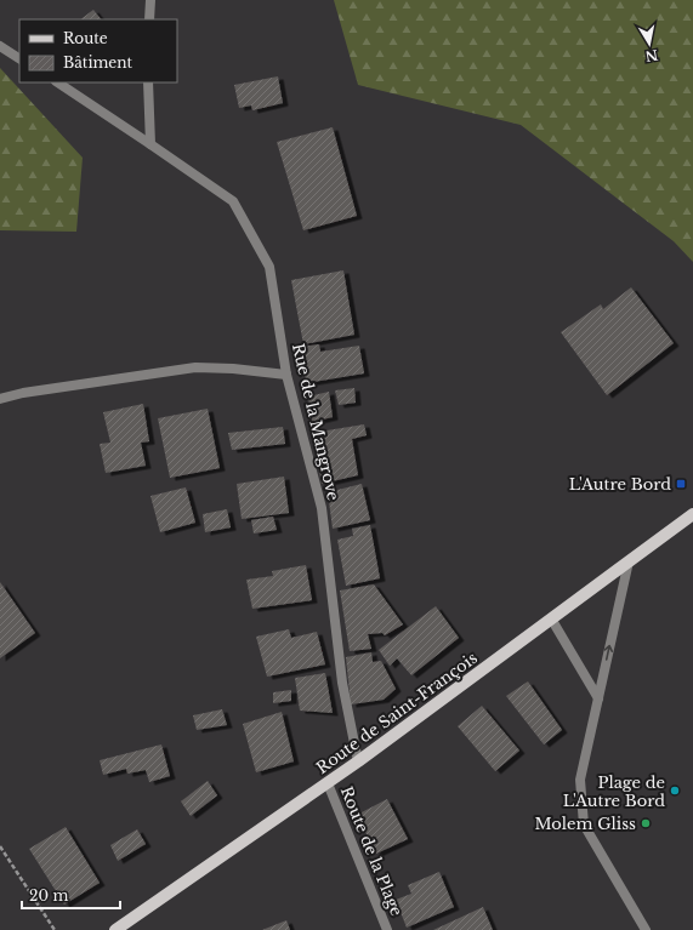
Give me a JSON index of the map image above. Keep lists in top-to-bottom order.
{
  "streets": {
    "main road": ["Route de Saint-François"],
    "street": ["Rue de la Mangrove", "Route de la Plage"]
  },
  "crossings": [
    ["Rue de la Mangrove", "Route de Saint-François"],
    ["Route de Saint-François", "Route de la Plage"]
  ],
  "places": {
    "transit": ["L'Autre Bord"],
    "other": ["Plage de L'Autre Bord", "Molem Gliss"]
  },
  "legend": ["Route", "Bâtiment"],
  "scale_bar": "20 m",
  "north": "bottom"
}
